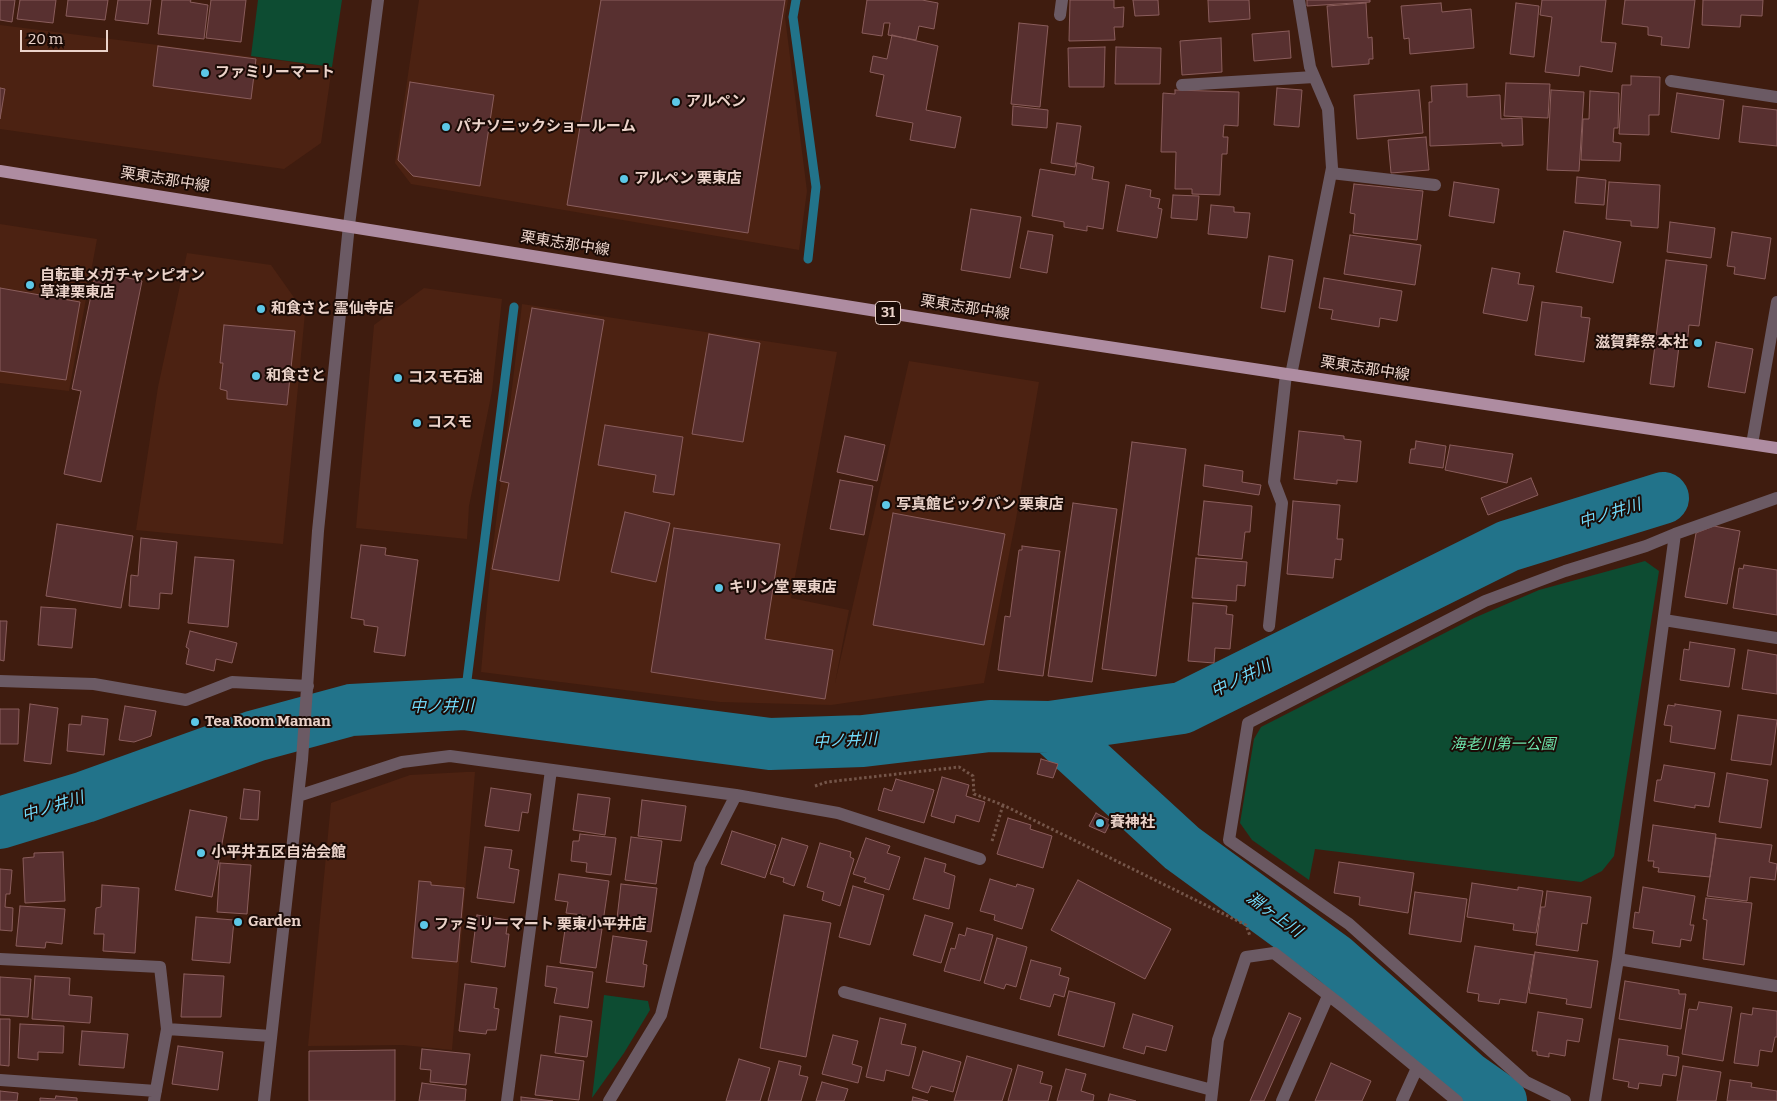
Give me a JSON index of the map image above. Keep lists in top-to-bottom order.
{
  "streets": {
    "main road": ["栗東志那中線", "31"]
  },
  "water": ["中ノ井川", "淵ヶ上川"],
  "parks": ["海老川第一公園"],
  "places": [
    "ファミリーマート",
    "アルペン",
    "パナソニックショールーム",
    "アルペン 栗東店",
    "自転車メガチャンピオン 草津栗東店",
    "和食さと 霊仙寺店",
    "滋賀葬祭 本社",
    "和食さと",
    "コスモ石油",
    "コスモ",
    "写真館ビッグバン 栗東店",
    "キリン堂 栗東店",
    "Tea Room Maman",
    "賽神社",
    "小平井五区自治会館",
    "Garden",
    "ファミリーマート 栗東小平井店"
  ],
  "scale_bar": "20 m"
}
